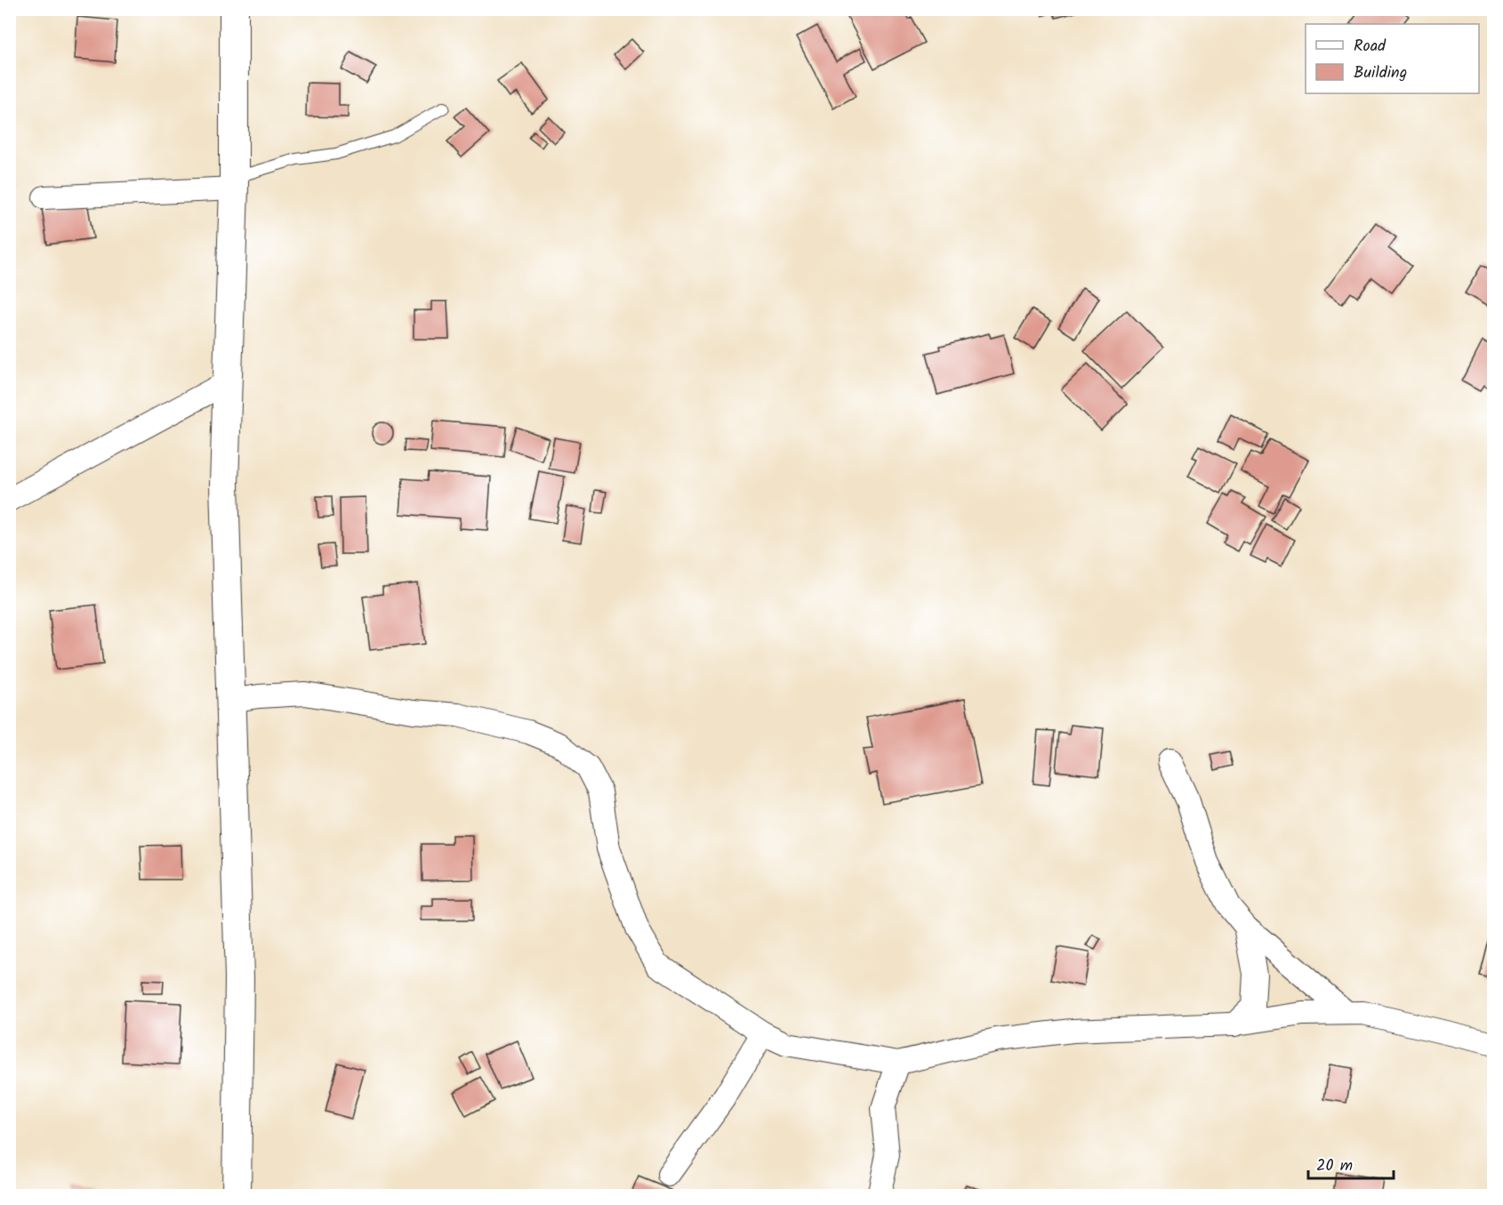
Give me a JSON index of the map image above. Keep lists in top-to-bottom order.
{
  "legend": ["Road", "Building"],
  "scale_bar": "20 m"
}
